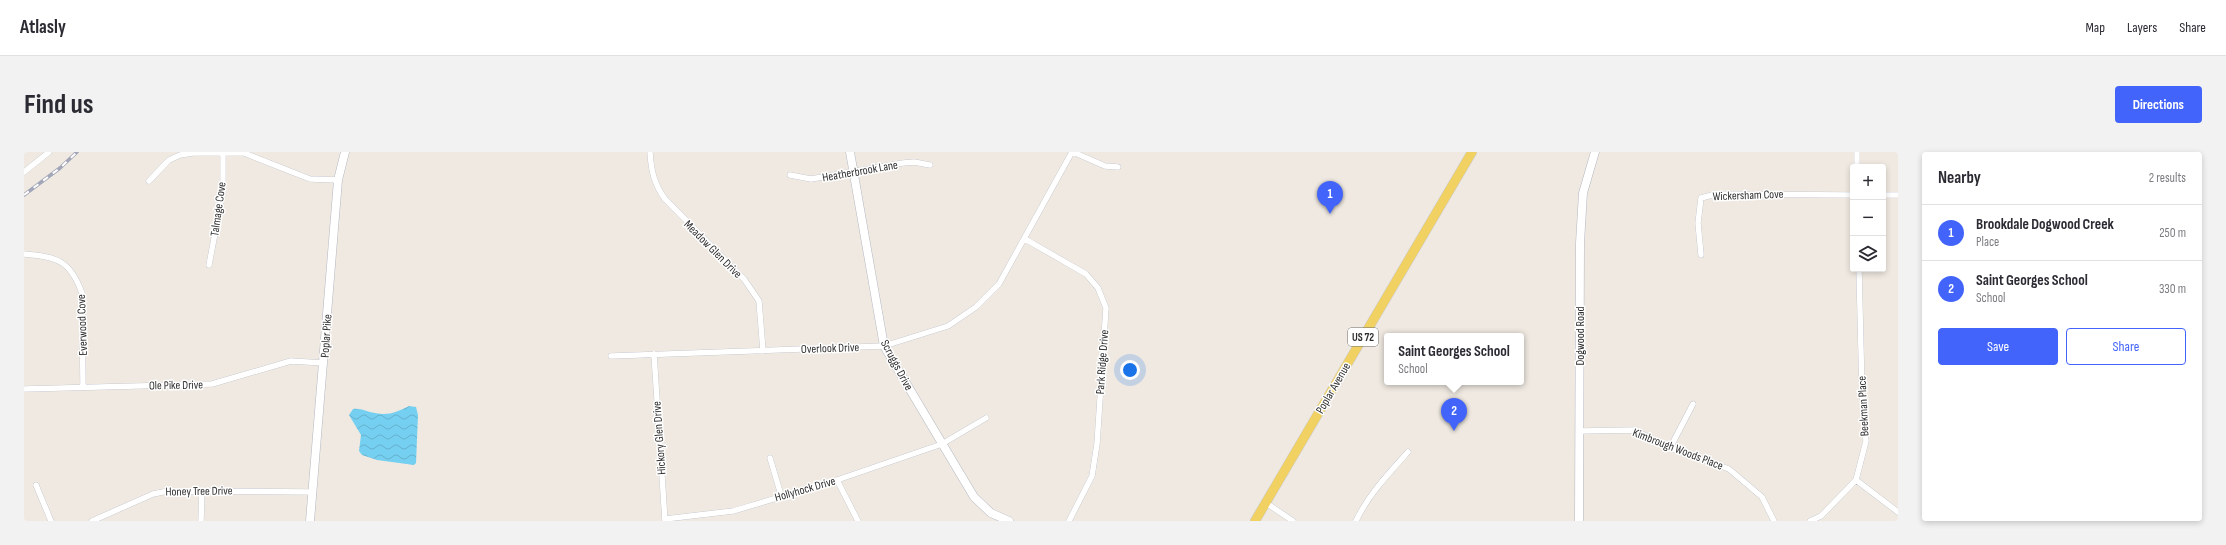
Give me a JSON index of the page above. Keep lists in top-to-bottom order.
{
  "streets": {
    "main road": ["US 72", "Poplar Avenue"],
    "street": [
      "Heatherbrook Lane",
      "Wickersham Cove",
      "Talmage Cove",
      "Meadow Glen Drive",
      "Everwood Cove",
      "Poplar Pike",
      "Dogwood Road",
      "Overlook Drive",
      "Park Ridge Drive",
      "Scruggs Drive",
      "Ole Pike Drive",
      "Beekman Place",
      "Hickory Glen Drive",
      "Kimbrough Woods Place",
      "Hollyhock Drive",
      "Honey Tree Drive"
    ]
  },
  "crossings": [
    ["Heatherbrook Lane", "Scruggs Drive"],
    ["Meadow Glen Drive", "Overlook Drive"],
    ["Everwood Cove", "Ole Pike Drive"],
    ["Poplar Pike", "Ole Pike Drive"],
    ["Poplar Pike", "Honey Tree Drive"],
    ["Dogwood Road", "Kimbrough Woods Place"],
    ["Overlook Drive", "Park Ridge Drive"],
    ["Overlook Drive", "Scruggs Drive"],
    ["Overlook Drive", "Hickory Glen Drive"],
    ["Scruggs Drive", "Hollyhock Drive"],
    ["Hickory Glen Drive", "Hollyhock Drive"]
  ],
  "page": {
    "header": "Atlasly",
    "nav": ["Map", "Layers", "Share"],
    "buttons": [
      "Directions",
      ["Save", "Share"]
    ],
    "title": "Find us",
    "heading": ["Nearby", "2 results"],
    "map_buttons": ["+", "−"],
    "pins": ["1", "2"],
    "list": [
      {
        "mark": "1",
        "name": "Brookdale Dogwood Creek",
        "note": "Place",
        "value": "250 m"
      },
      {
        "mark": "2",
        "name": "Saint Georges School",
        "note": "School",
        "value": "330 m"
      }
    ],
    "popup": ["Saint Georges School", "School"]
  }
}
